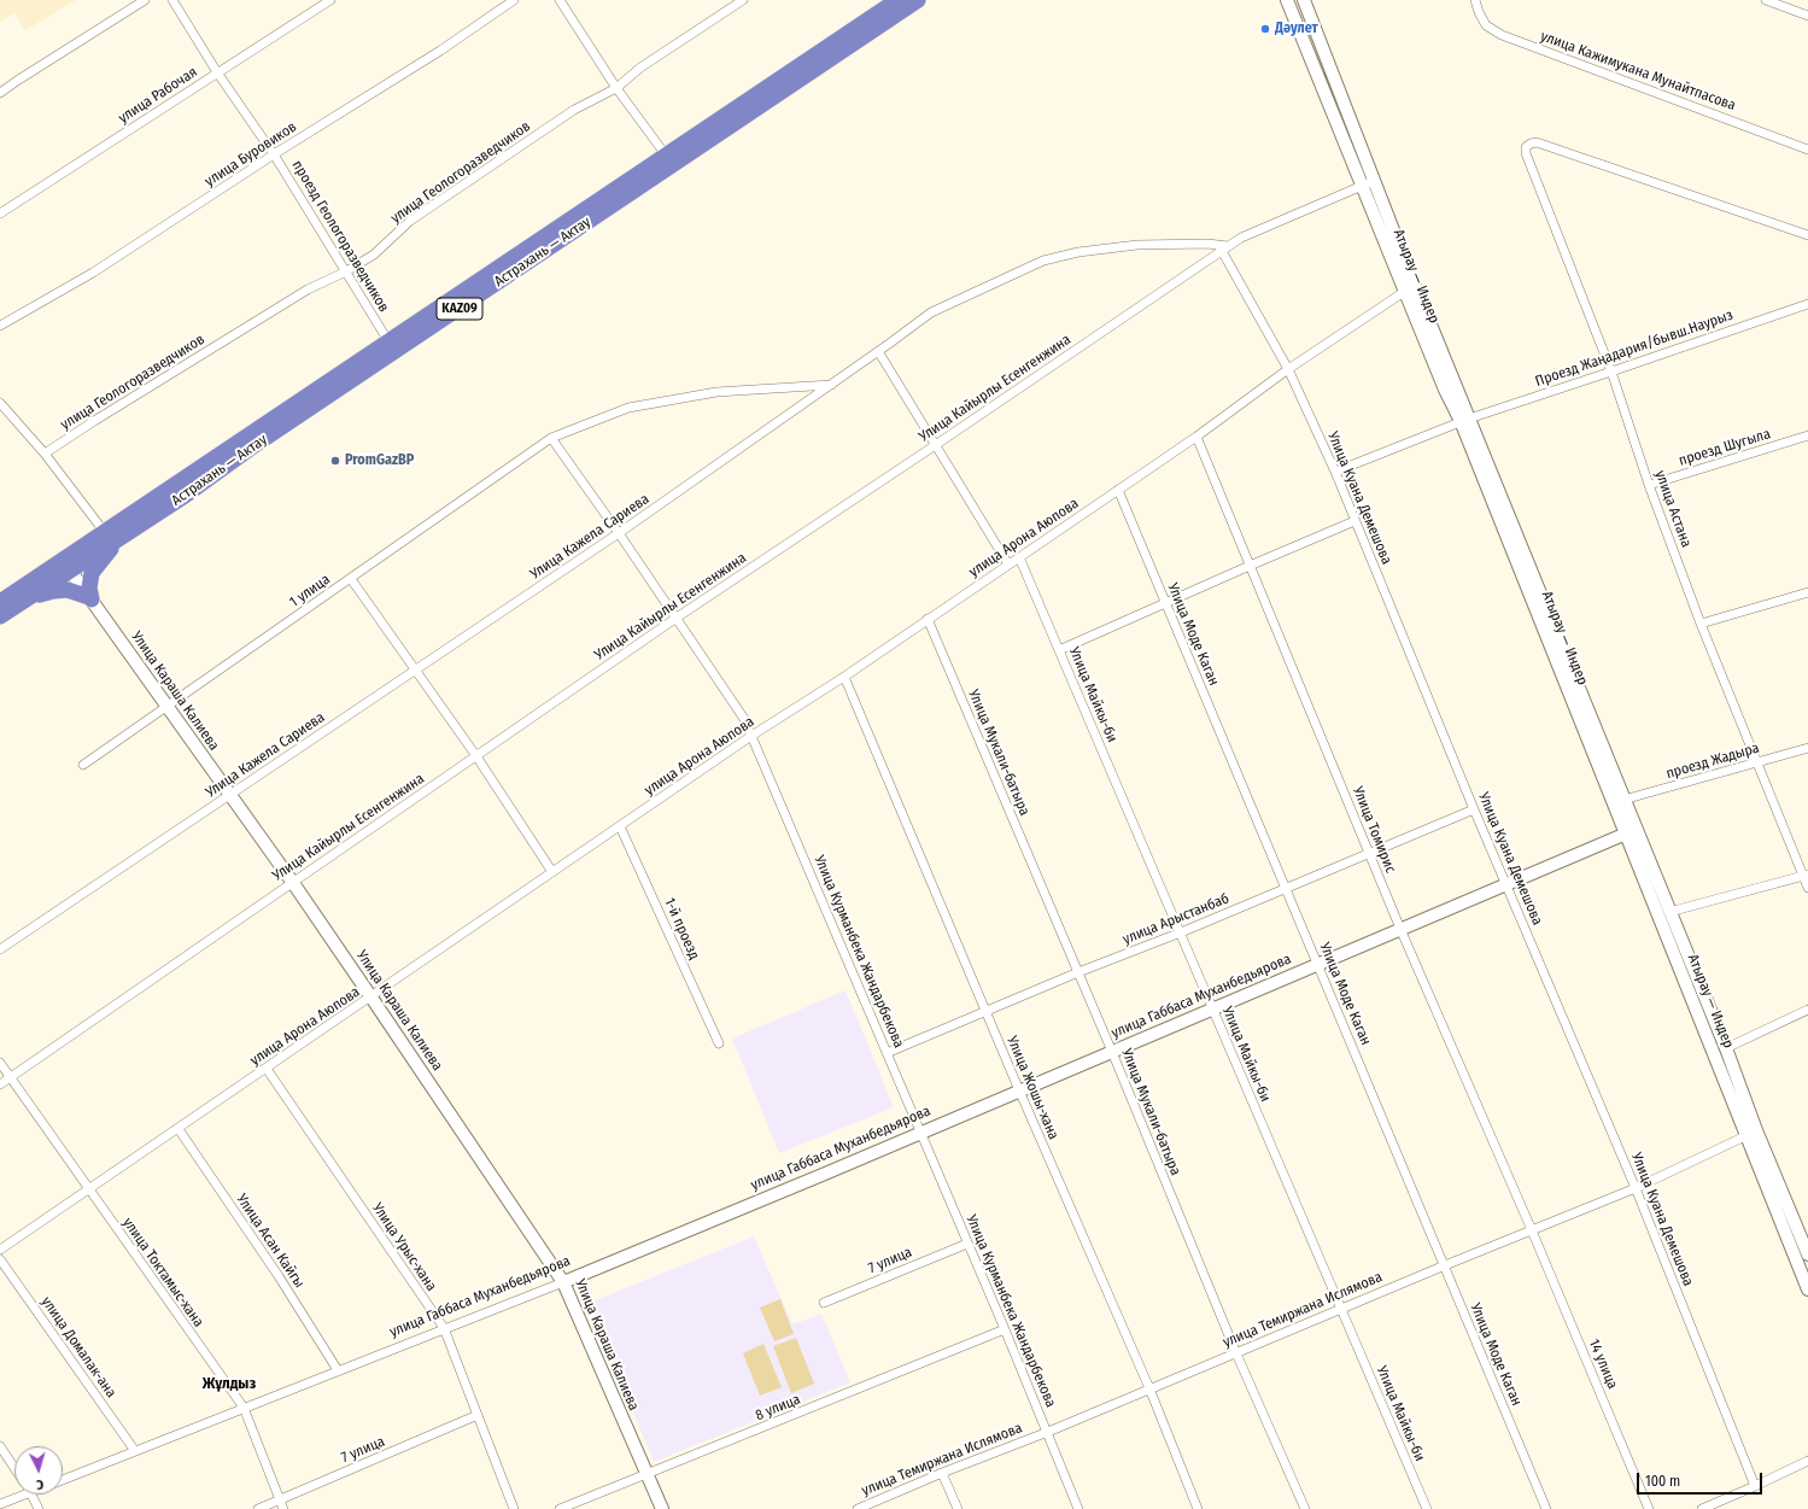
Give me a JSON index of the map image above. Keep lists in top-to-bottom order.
{
  "streets": {
    "highway": ["Астрахань — Актау", "KAZ09"],
    "main road": ["Атырау — Индер", "Улица Караша Калиева", "улица Габбаса Муханбедьярова"],
    "street": [
      "улица Кажимукана Мунайтпасова",
      "улица Рабочая",
      "улица Буровиков",
      "улица Геологоразведчиков",
      "проезд Геологоразведчиков",
      "Проезд Жаңадария/бывш.Наурыз",
      "Улица Кайырлы Есенгенжина",
      "проезд Шугыла",
      "Улица Куана Демешова",
      "улица Астана",
      "Улица Кажела Сариева",
      "улица Арона Аюпова",
      "1 улица",
      "Улица Моде Каган",
      "Улица Майкы-би",
      "Улица Мукали-батыра",
      "проезд Жадыра",
      "Улица Томирис",
      "улица Арыстанбаб",
      "1-й проезд",
      "Улица Курманбека Жандарбекова",
      "Улица Жошы-хана",
      "Улица Асан Кайгы",
      "Улица Урыс-хана",
      "7 улица",
      "улица Токтамыс-хана",
      "улица Темиржана Ислямова",
      "улица Домалак-ана",
      "14 улица",
      "8 улица"
    ]
  },
  "crossings": [
    ["улица Рабочая", "проезд Геологоразведчиков"],
    ["улица Буровиков", "проезд Геологоразведчиков"],
    ["улица Геологоразведчиков", "проезд Геологоразведчиков"],
    ["проезд Геологоразведчиков", "Астрахань — Актау"],
    ["Астрахань — Актау", "Улица Караша Калиева"],
    ["Атырау — Индер", "Проезд Жаңадария/бывш.Наурыз"],
    ["Атырау — Индер", "Улица Кайырлы Есенгенжина"],
    ["Атырау — Индер", "улица Арона Аюпова"],
    ["Атырау — Индер", "проезд Жадыра"],
    ["Атырау — Индер", "улица Габбаса Муханбедьярова"],
    ["Атырау — Индер", "улица Темиржана Ислямова"],
    ["Проезд Жаңадария/бывш.Наурыз", "Улица Куана Демешова"],
    ["Проезд Жаңадария/бывш.Наурыз", "улица Астана"],
    ["Улица Кайырлы Есенгенжина", "Улица Куана Демешова"],
    ["Улица Кайырлы Есенгенжина", "Улица Кажела Сариева"],
    ["Улица Кайырлы Есенгенжина", "Улица Караша Калиева"],
    ["Улица Кайырлы Есенгенжина", "Улица Курманбека Жандарбекова"],
    ["Улица Кайырлы Есенгенжина", "улица Токтамыс-хана"],
    ["проезд Шугыла", "улица Астана"],
    ["Улица Куана Демешова", "Улица Кажела Сариева"],
    ["Улица Куана Демешова", "улица Арона Аюпова"],
    ["Улица Куана Демешова", "улица Арыстанбаб"],
    ["Улица Куана Демешова", "улица Габбаса Муханбедьярова"],
    ["Улица Куана Демешова", "улица Темиржана Ислямова"],
    ["улица Астана", "проезд Жадыра"],
    ["Улица Кажела Сариева", "1 улица"],
    ["Улица Кажела Сариева", "Улица Караша Калиева"],
    ["Улица Кажела Сариева", "Улица Курманбека Жандарбекова"],
    ["улица Арона Аюпова", "Улица Моде Каган"],
    ["улица Арона Аюпова", "Улица Караша Калиева"],
    ["улица Арона Аюпова", "Улица Майкы-би"],
    ["улица Арона Аюпова", "Улица Мукали-батыра"],
    ["улица Арона Аюпова", "Улица Томирис"],
    ["улица Арона Аюпова", "1-й проезд"],
    ["улица Арона Аюпова", "Улица Курманбека Жандарбекова"],
    ["улица Арона Аюпова", "Улица Жошы-хана"],
    ["улица Арона Аюпова", "Улица Асан Кайгы"],
    ["улица Арона Аюпова", "Улица Урыс-хана"],
    ["улица Арона Аюпова", "улица Токтамыс-хана"],
    ["1 улица", "Улица Караша Калиева"],
    ["1 улица", "Улица Курманбека Жандарбекова"],
    ["Улица Моде Каган", "улица Арыстанбаб"],
    ["Улица Моде Каган", "улица Габбаса Муханбедьярова"],
    ["Улица Моде Каган", "улица Темиржана Ислямова"],
    ["Улица Караша Калиева", "улица Габбаса Муханбедьярова"],
    ["Улица Караша Калиева", "8 улица"],
    ["Улица Майкы-би", "улица Арыстанбаб"],
    ["Улица Майкы-би", "улица Габбаса Муханбедьярова"],
    ["Улица Майкы-би", "улица Темиржана Ислямова"],
    ["Улица Мукали-батыра", "улица Арыстанбаб"],
    ["Улица Мукали-батыра", "улица Габбаса Муханбедьярова"],
    ["Улица Мукали-батыра", "улица Темиржана Ислямова"],
    ["Улица Томирис", "улица Арыстанбаб"],
    ["Улица Томирис", "улица Габбаса Муханбедьярова"],
    ["Улица Томирис", "улица Темиржана Ислямова"],
    ["Улица Томирис", "14 улица"],
    ["улица Арыстанбаб", "Улица Курманбека Жандарбекова"],
    ["улица Арыстанбаб", "Улица Жошы-хана"],
    ["Улица Курманбека Жандарбекова", "улица Габбаса Муханбедьярова"],
    ["Улица Курманбека Жандарбекова", "7 улица"],
    ["Улица Курманбека Жандарбекова", "улица Темиржана Ислямова"],
    ["Улица Курманбека Жандарбекова", "8 улица"],
    ["улица Габбаса Муханбедьярова", "Улица Жошы-хана"],
    ["улица Габбаса Муханбедьярова", "Улица Асан Кайгы"],
    ["улица Габбаса Муханбедьярова", "Улица Урыс-хана"],
    ["улица Габбаса Муханбедьярова", "улица Токтамыс-хана"],
    ["улица Габбаса Муханбедьярова", "улица Домалак-ана"],
    ["Улица Жошы-хана", "улица Темиржана Ислямова"],
    ["Улица Урыс-хана", "7 улица"],
    ["7 улица", "улица Токтамыс-хана"],
    ["улица Темиржана Ислямова", "14 улица"]
  ],
  "districts": ["Жұлдыз"],
  "places": ["Дәулет", "PromGazBP"],
  "scale_bar": "100 m",
  "north": "bottom"
}
